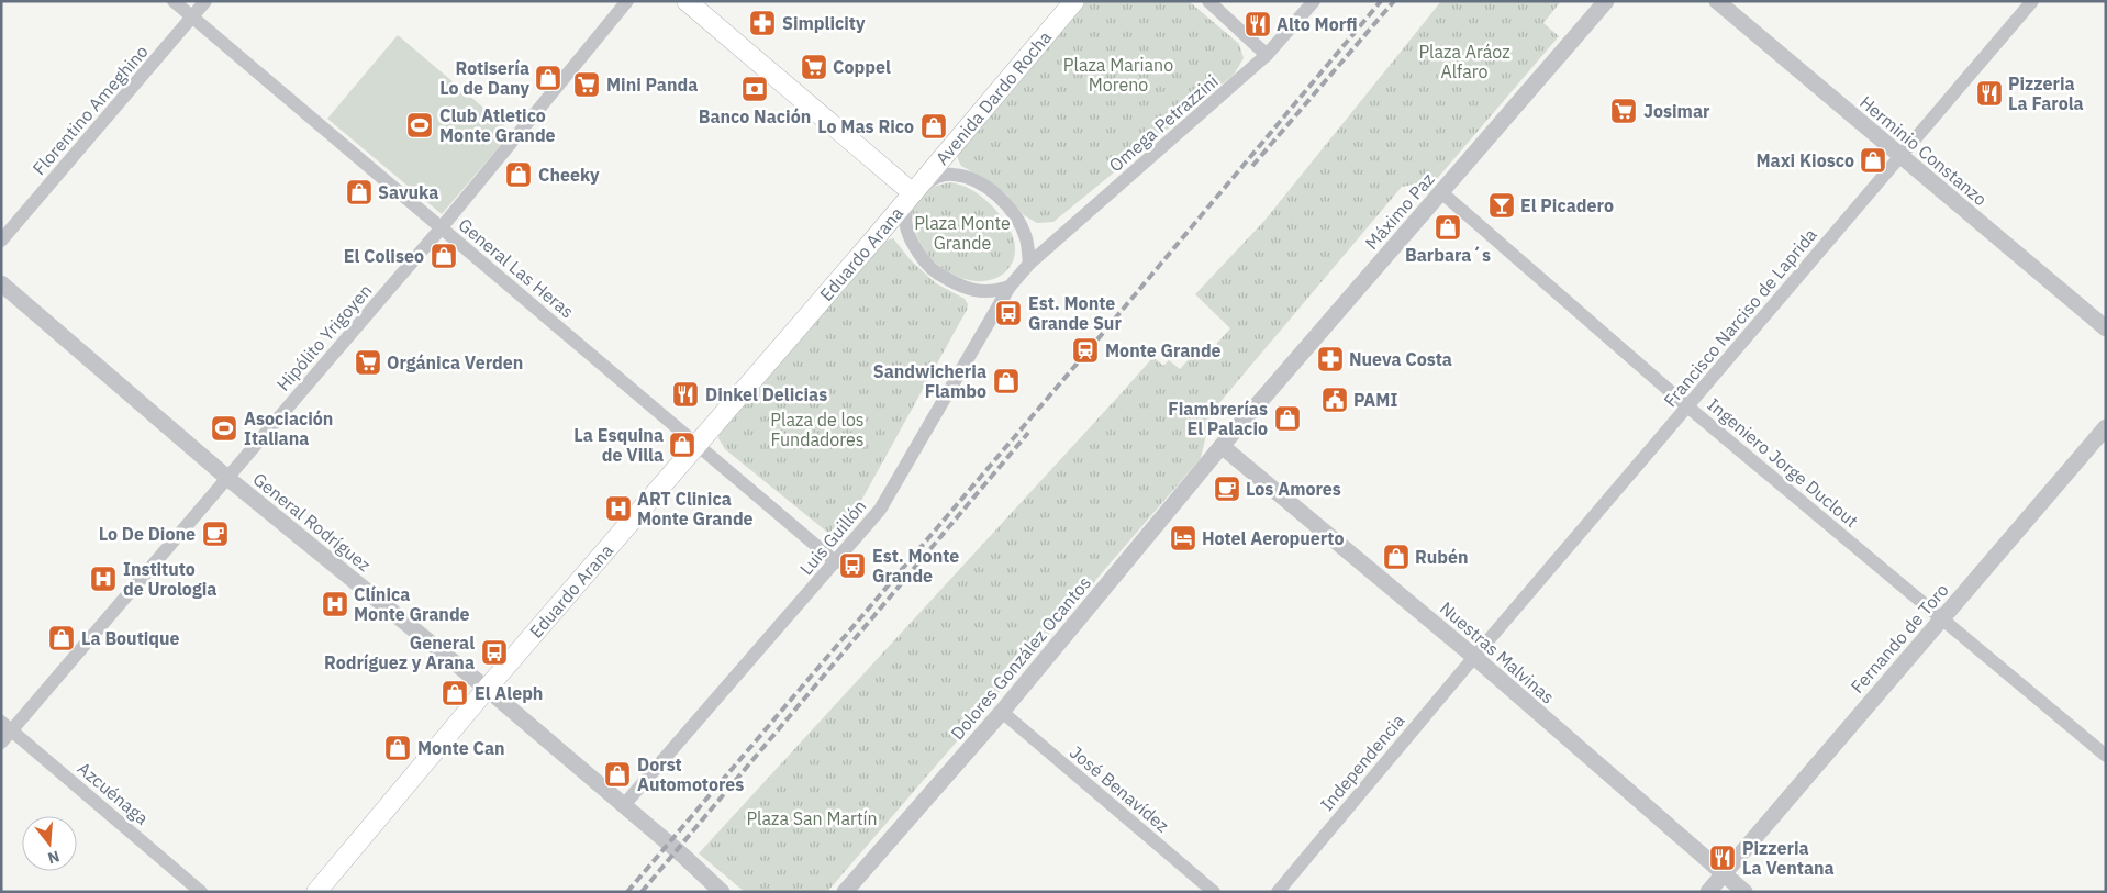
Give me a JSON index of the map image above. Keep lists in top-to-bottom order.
{
  "streets": {
    "main road": ["Avenida Dardo Rocha", "Eduardo Arana"],
    "street": [
      "Florentino Ameghino",
      "Omega Petrazzini",
      "Herminio Constanzo",
      "Máximo Paz",
      "General Las Heras",
      "Francisco Narciso de Laprida",
      "Hipólito Yrigoyen",
      "Ingeniero Jorge Duclout",
      "General Rodríguez",
      "Luis Guillón",
      "Fernando de Toro",
      "Nuestras Malvinas",
      "Dolores González Ocantos",
      "Independencia",
      "José Benavídez",
      "Azcuénaga"
    ]
  },
  "crossings": [
    ["Avenida Dardo Rocha", "Omega Petrazzini"],
    ["Avenida Dardo Rocha", "Eduardo Arana"],
    ["Avenida Dardo Rocha", "Luis Guillón"],
    ["Florentino Ameghino", "General Las Heras"],
    ["Omega Petrazzini", "Eduardo Arana"],
    ["Omega Petrazzini", "Luis Guillón"],
    ["Herminio Constanzo", "Francisco Narciso de Laprida"],
    ["Máximo Paz", "Ingeniero Jorge Duclout"],
    ["Máximo Paz", "Nuestras Malvinas"],
    ["Máximo Paz", "Dolores González Ocantos"],
    ["Eduardo Arana", "General Las Heras"],
    ["Eduardo Arana", "General Rodríguez"],
    ["Eduardo Arana", "Luis Guillón"],
    ["General Las Heras", "Hipólito Yrigoyen"],
    ["General Las Heras", "Luis Guillón"],
    ["Francisco Narciso de Laprida", "Ingeniero Jorge Duclout"],
    ["Francisco Narciso de Laprida", "Nuestras Malvinas"],
    ["Francisco Narciso de Laprida", "Independencia"],
    ["Hipólito Yrigoyen", "General Rodríguez"],
    ["Hipólito Yrigoyen", "Azcuénaga"],
    ["Ingeniero Jorge Duclout", "Fernando de Toro"],
    ["General Rodríguez", "Luis Guillón"],
    ["Fernando de Toro", "Nuestras Malvinas"],
    ["Nuestras Malvinas", "Dolores González Ocantos"],
    ["Nuestras Malvinas", "Independencia"],
    ["Dolores González Ocantos", "José Benavídez"]
  ],
  "parks": [
    "Plaza Aráoz Alfaro",
    "Plaza Mariano Moreno",
    "Plaza Monte Grande",
    "Plaza de los Fundadores",
    "Plaza San Martín"
  ],
  "places": {
    "pharmacy": ["Simplicity", "Nueva Costa"],
    "restaurant": [
      "Alto Morfi",
      "Pizzeria La Farola",
      "Dinkel Delicias",
      "Pizzeria La Ventana"
    ],
    "supermarket": [
      "Coppel",
      "Mini Panda",
      "Josimar",
      "Orgánica Verden"
    ],
    "shop": [
      "Rotisería Lo de Dany",
      "Lo Mas Rico",
      "Maxi Kiosco",
      "Cheeky",
      "Savuka",
      "Barbara´s",
      "El Coliseo",
      "Sandwicheria Flambo",
      "Fiambrerías El Palacio",
      "La Esquina de Villa",
      "Rubén",
      "La Boutique",
      "El Aleph",
      "Monte Can",
      "Dorst Automotores"
    ],
    "bank": ["Banco Nación"],
    "sports": ["Club Atletico Monte Grande", "Asociación Italiana"],
    "bar": ["El Picadero"],
    "bus stop": ["Est. Monte Grande Sur", "Est. Monte Grande", "General Rodríguez y Arana"],
    "station": ["Monte Grande"],
    "public building": ["PAMI"],
    "cafe": ["Los Amores", "Lo De Dione"],
    "hospital": ["ART Clinica Monte Grande", "Instituto de Urologia", "Clínica Monte Grande"],
    "hotel": ["Hotel Aeropuerto"]
  },
  "north": "bottom"
}
